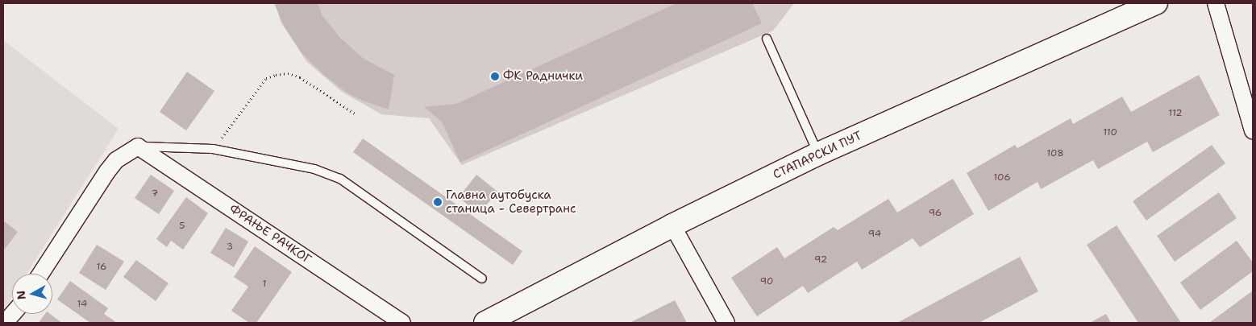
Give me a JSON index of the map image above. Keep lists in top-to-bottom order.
{
  "streets": {
    "main road": ["СТАПАРСКИ ПУТ"],
    "street": ["ФРАЊЕ РАЧКОГ"]
  },
  "places": ["ФК Раднички", "Главна аутобуска станица - Севертранс"],
  "house_numbers": [
    "112",
    "110",
    "108",
    "106",
    "7",
    "96",
    "5",
    "94",
    "3",
    "92",
    "16",
    "90",
    "1",
    "14"
  ],
  "north": "left"
}
